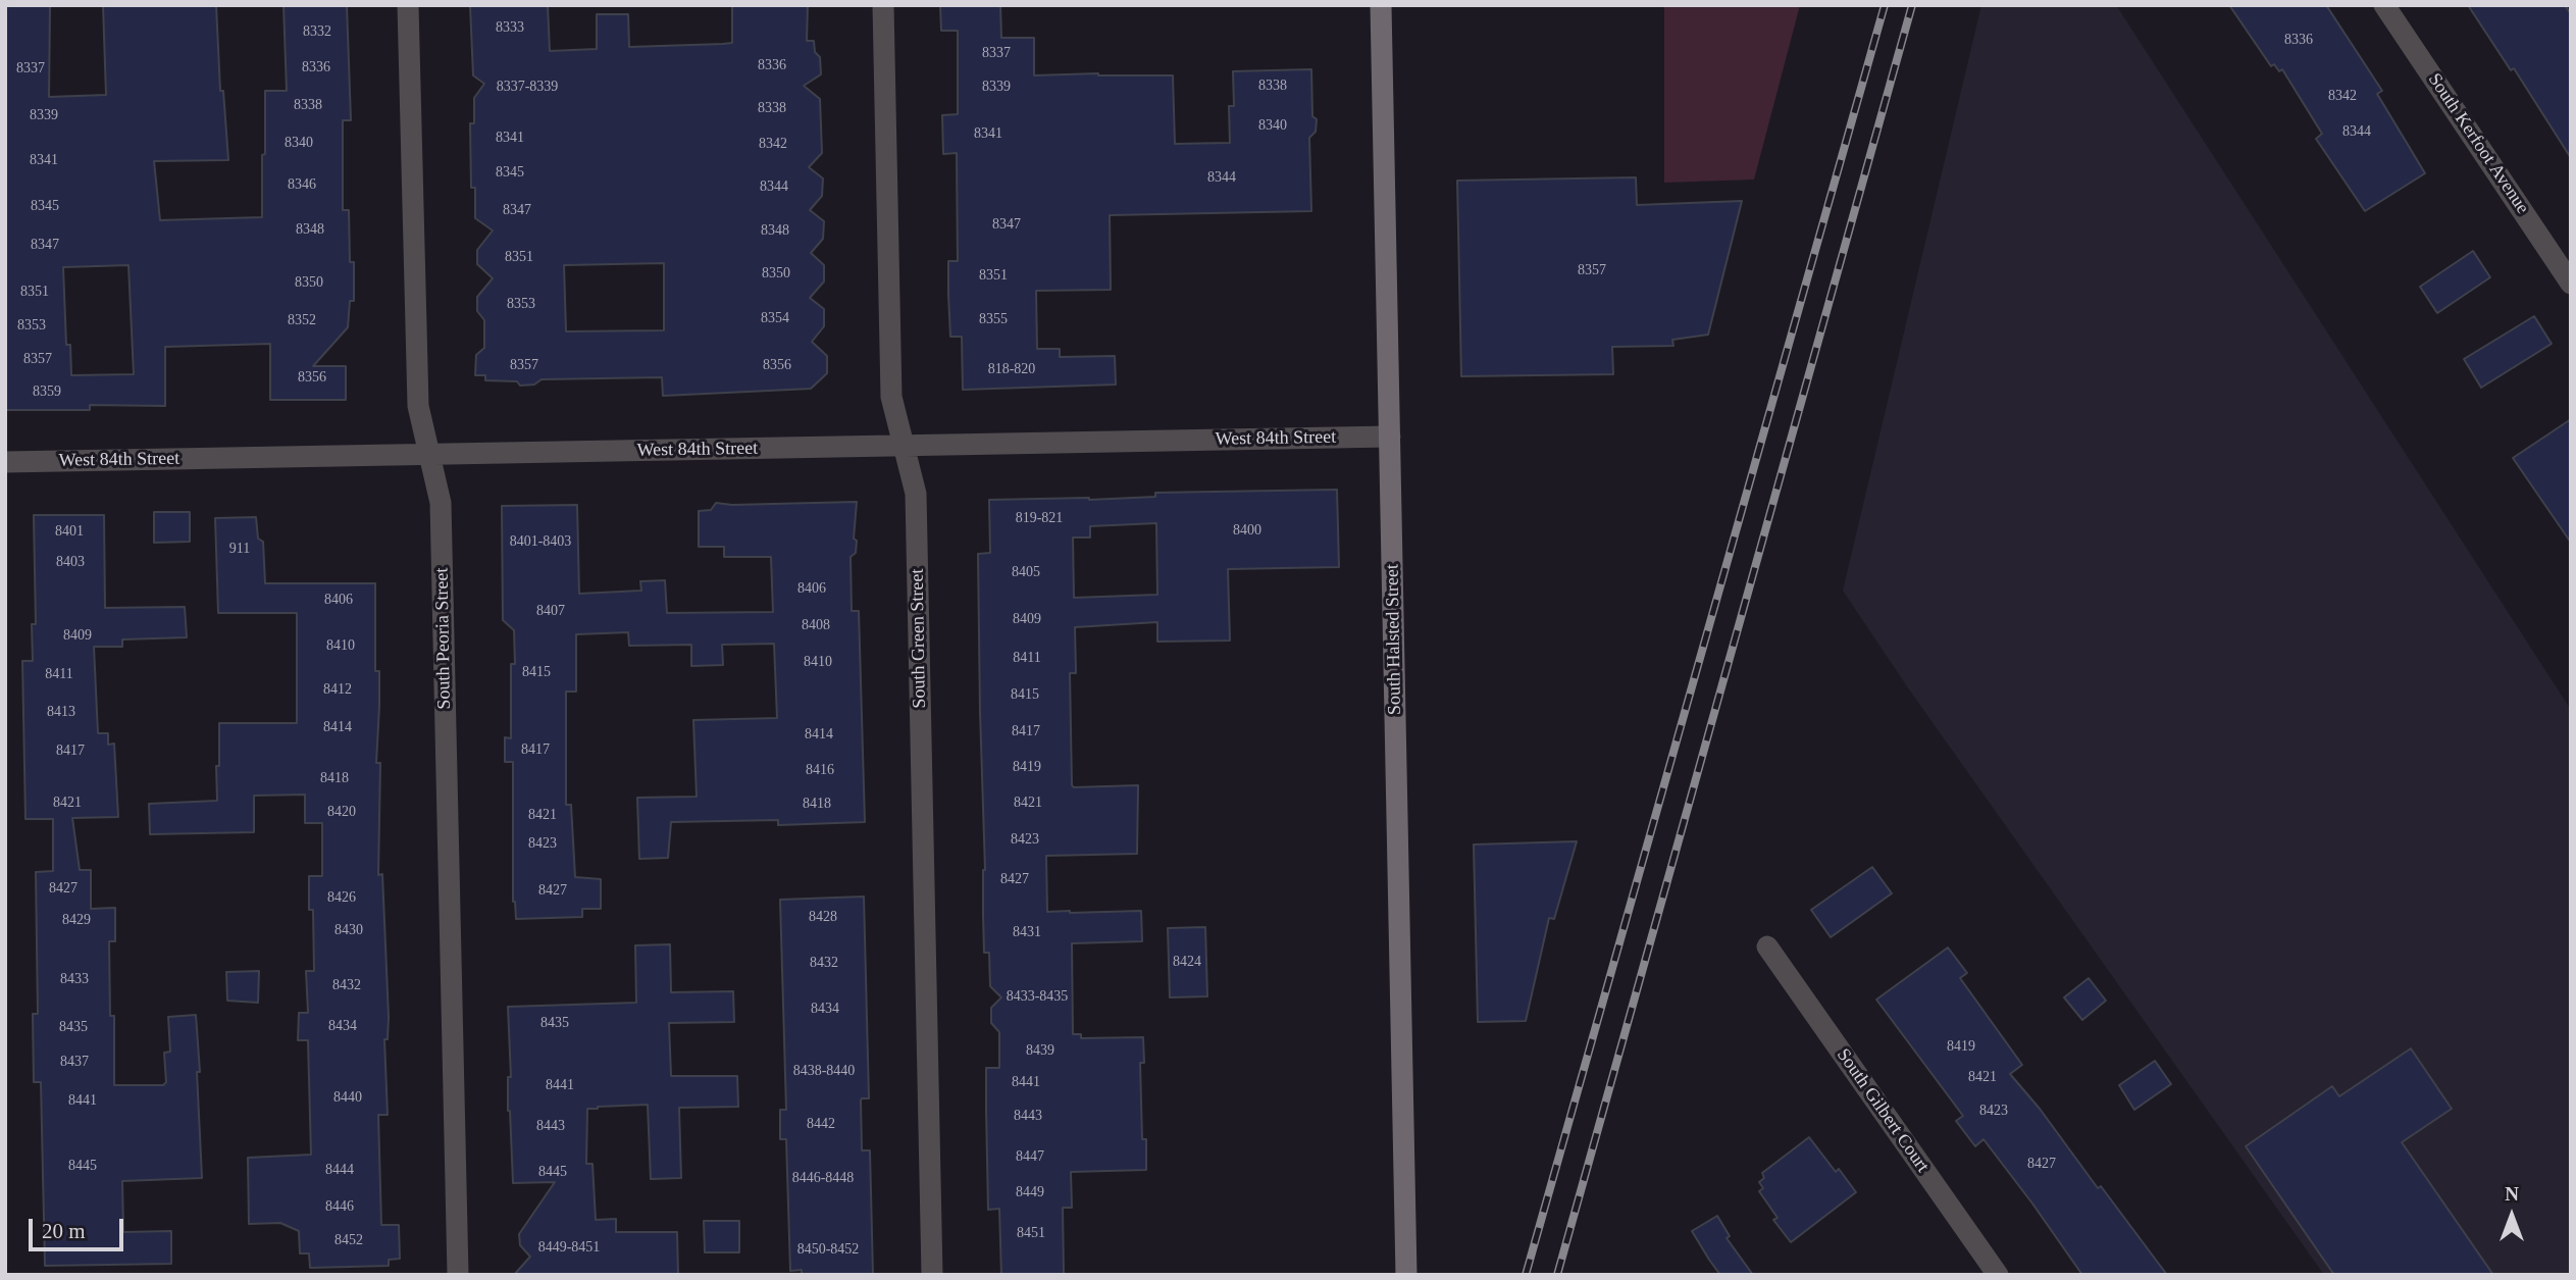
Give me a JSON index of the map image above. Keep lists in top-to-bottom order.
{
  "streets": {
    "main road": ["South Halsted Street"],
    "street": [
      "South Kerfoot Avenue",
      "West 84th Street",
      "South Peoria Street",
      "South Green Street",
      "South Gilbert Court"
    ]
  },
  "crossings": [
    ["West 84th Street", "South Peoria Street"],
    ["West 84th Street", "South Green Street"],
    ["West 84th Street", "South Halsted Street"]
  ],
  "house_numbers": [
    "8333",
    "8332",
    "8336",
    "8337",
    "8336",
    "8336",
    "8337",
    "8338",
    "8337-8339",
    "8339",
    "8342",
    "8338",
    "8338",
    "8339",
    "8340",
    "8344",
    "8341",
    "8341",
    "8340",
    "8342",
    "8341",
    "8345",
    "8344",
    "8346",
    "8344",
    "8345",
    "8347",
    "8347",
    "8348",
    "8348",
    "8347",
    "8351",
    "8357",
    "8350",
    "8351",
    "8350",
    "8351",
    "8353",
    "8354",
    "8355",
    "8352",
    "8353",
    "8357",
    "8357",
    "8356",
    "818-820",
    "8356",
    "8359",
    "819-821",
    "8400",
    "8401",
    "8401-8403",
    "911",
    "8403",
    "8405",
    "8406",
    "8406",
    "8407",
    "8409",
    "8408",
    "8409",
    "8410",
    "8411",
    "8410",
    "8415",
    "8411",
    "8412",
    "8415",
    "8413",
    "8414",
    "8417",
    "8414",
    "8417",
    "8417",
    "8419",
    "8416",
    "8418",
    "8421",
    "8421",
    "8418",
    "8420",
    "8421",
    "8423",
    "8423",
    "8427",
    "8427",
    "8427",
    "8426",
    "8428",
    "8429",
    "8430",
    "8431",
    "8424",
    "8432",
    "8433",
    "8432",
    "8433-8435",
    "8434",
    "8435",
    "8434",
    "8435",
    "8419",
    "8439",
    "8437",
    "8438-8440",
    "8421",
    "8441",
    "8441",
    "8440",
    "8441",
    "8423",
    "8443",
    "8442",
    "8443",
    "8447",
    "8427",
    "8445",
    "8444",
    "8445",
    "8446-8448",
    "8449",
    "8446",
    "8451",
    "8452",
    "8449-8451",
    "8450-8452"
  ],
  "scale_bar": "20 m",
  "north": "top"
}
